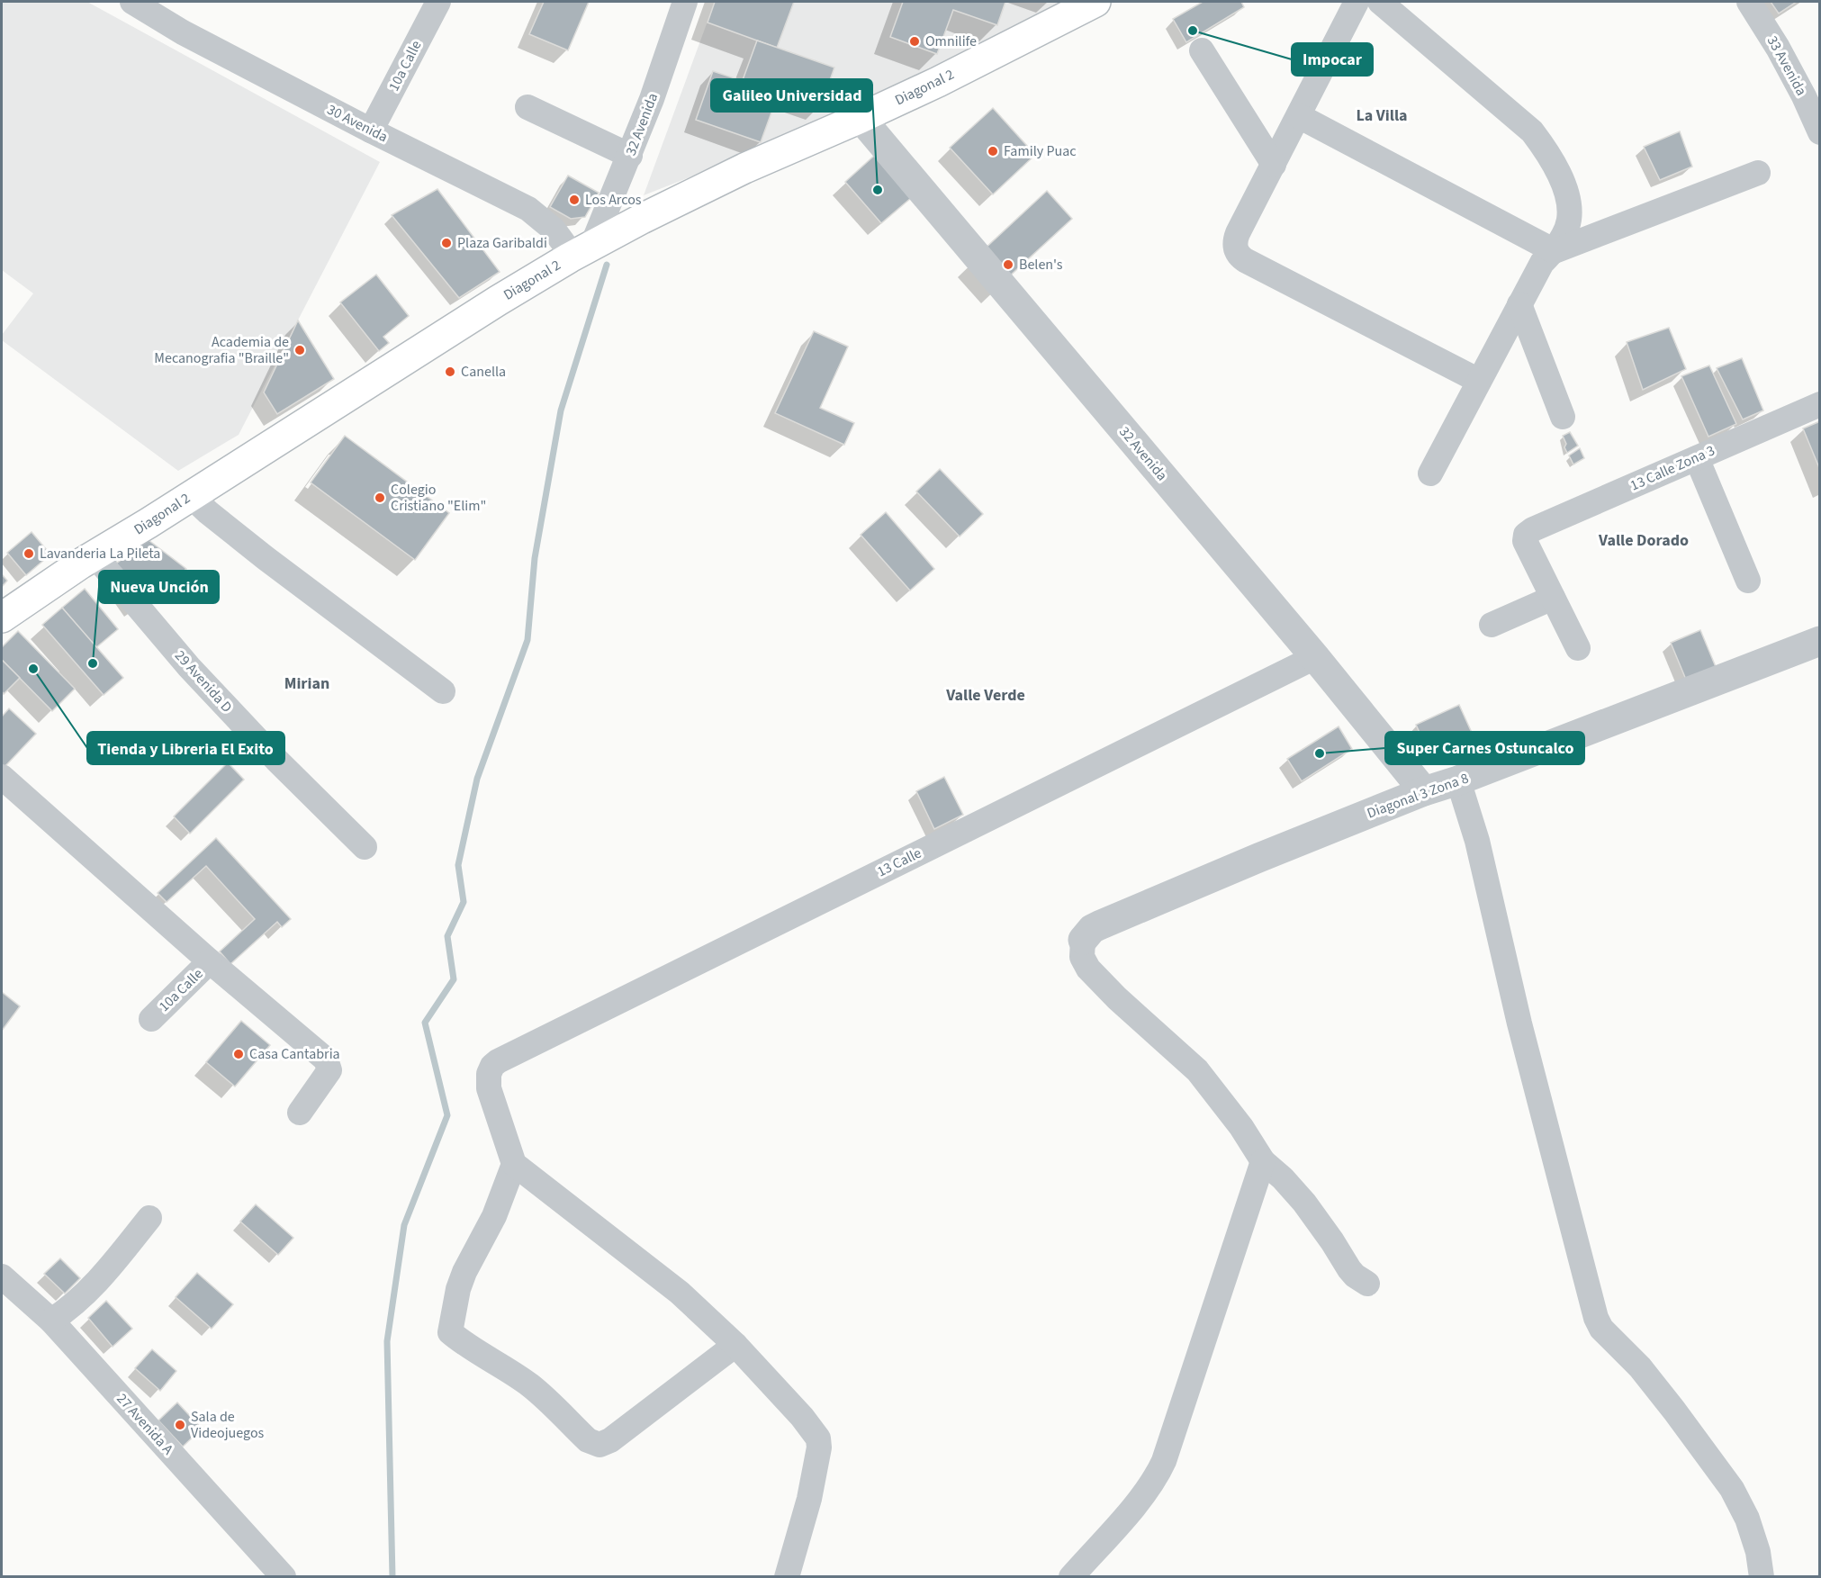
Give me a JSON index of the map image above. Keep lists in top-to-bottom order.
{
  "streets": {
    "main road": ["Diagonal 2"],
    "street": [
      "10a Calle",
      "33 Avenida",
      "30 Avenida",
      "32 Avenida",
      "13 Calle Zona 3",
      "29 Avenida D",
      "Diagonal 3 Zona 8",
      "13 Calle",
      "27 Avenida A"
    ]
  },
  "crossings": [
    ["10a Calle", "30 Avenida"],
    ["Diagonal 2", "30 Avenida"],
    ["Diagonal 2", "32 Avenida"],
    ["Diagonal 2", "29 Avenida D"],
    ["30 Avenida", "32 Avenida"],
    ["32 Avenida", "Diagonal 3 Zona 8"],
    ["32 Avenida", "13 Calle"]
  ],
  "districts": [
    "La Villa",
    "Valle Dorado",
    "Mirian",
    "Valle Verde"
  ],
  "places": [
    "Impocar",
    "Omnilife",
    "Family Puac",
    "Galileo Universidad",
    "Los Arcos",
    "Plaza Garibaldi",
    "Belen's",
    "Academia de Mecanografia \"Braille\"",
    "Canella",
    "Colegio Cristiano \"Elim\"",
    "Lavanderia La Pileta",
    "Nueva Unción",
    "Tienda y Libreria El Exito",
    "Super Carnes Ostuncalco",
    "Casa Cantabria",
    "Sala de Videojuegos"
  ]
}
